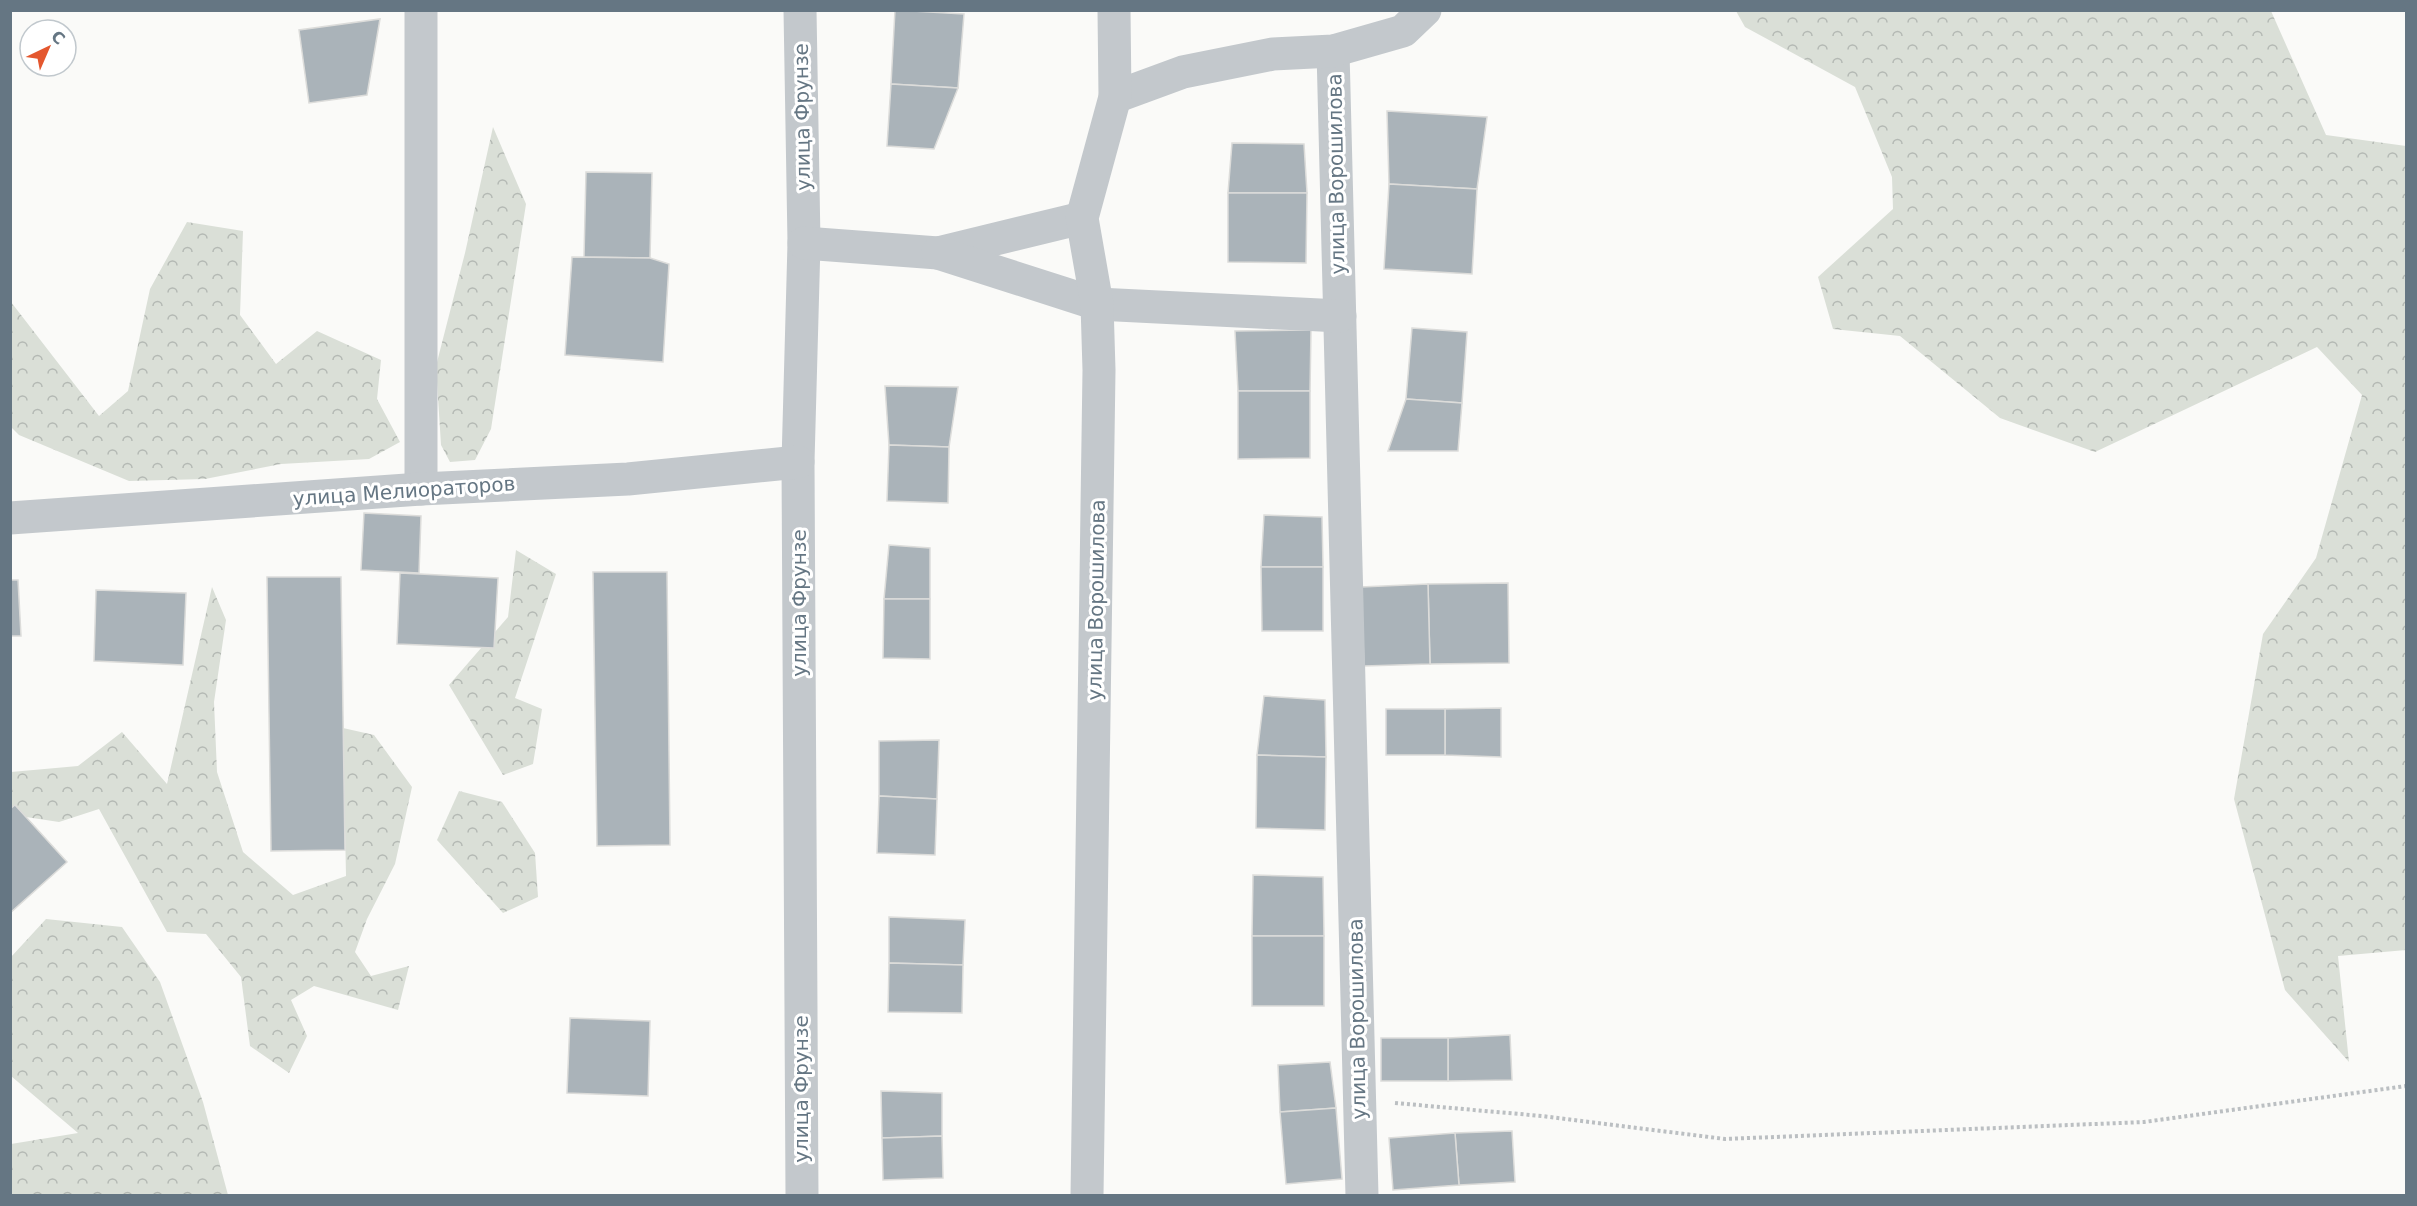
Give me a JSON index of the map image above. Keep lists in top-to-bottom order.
{
  "streets": {
    "street": ["улица Фрунзе", "улица Ворошилова", "улица Мелиораторов"]
  },
  "crossings": [
    ["улица Фрунзе", "улица Мелиораторов"]
  ],
  "north": "top right"
}
